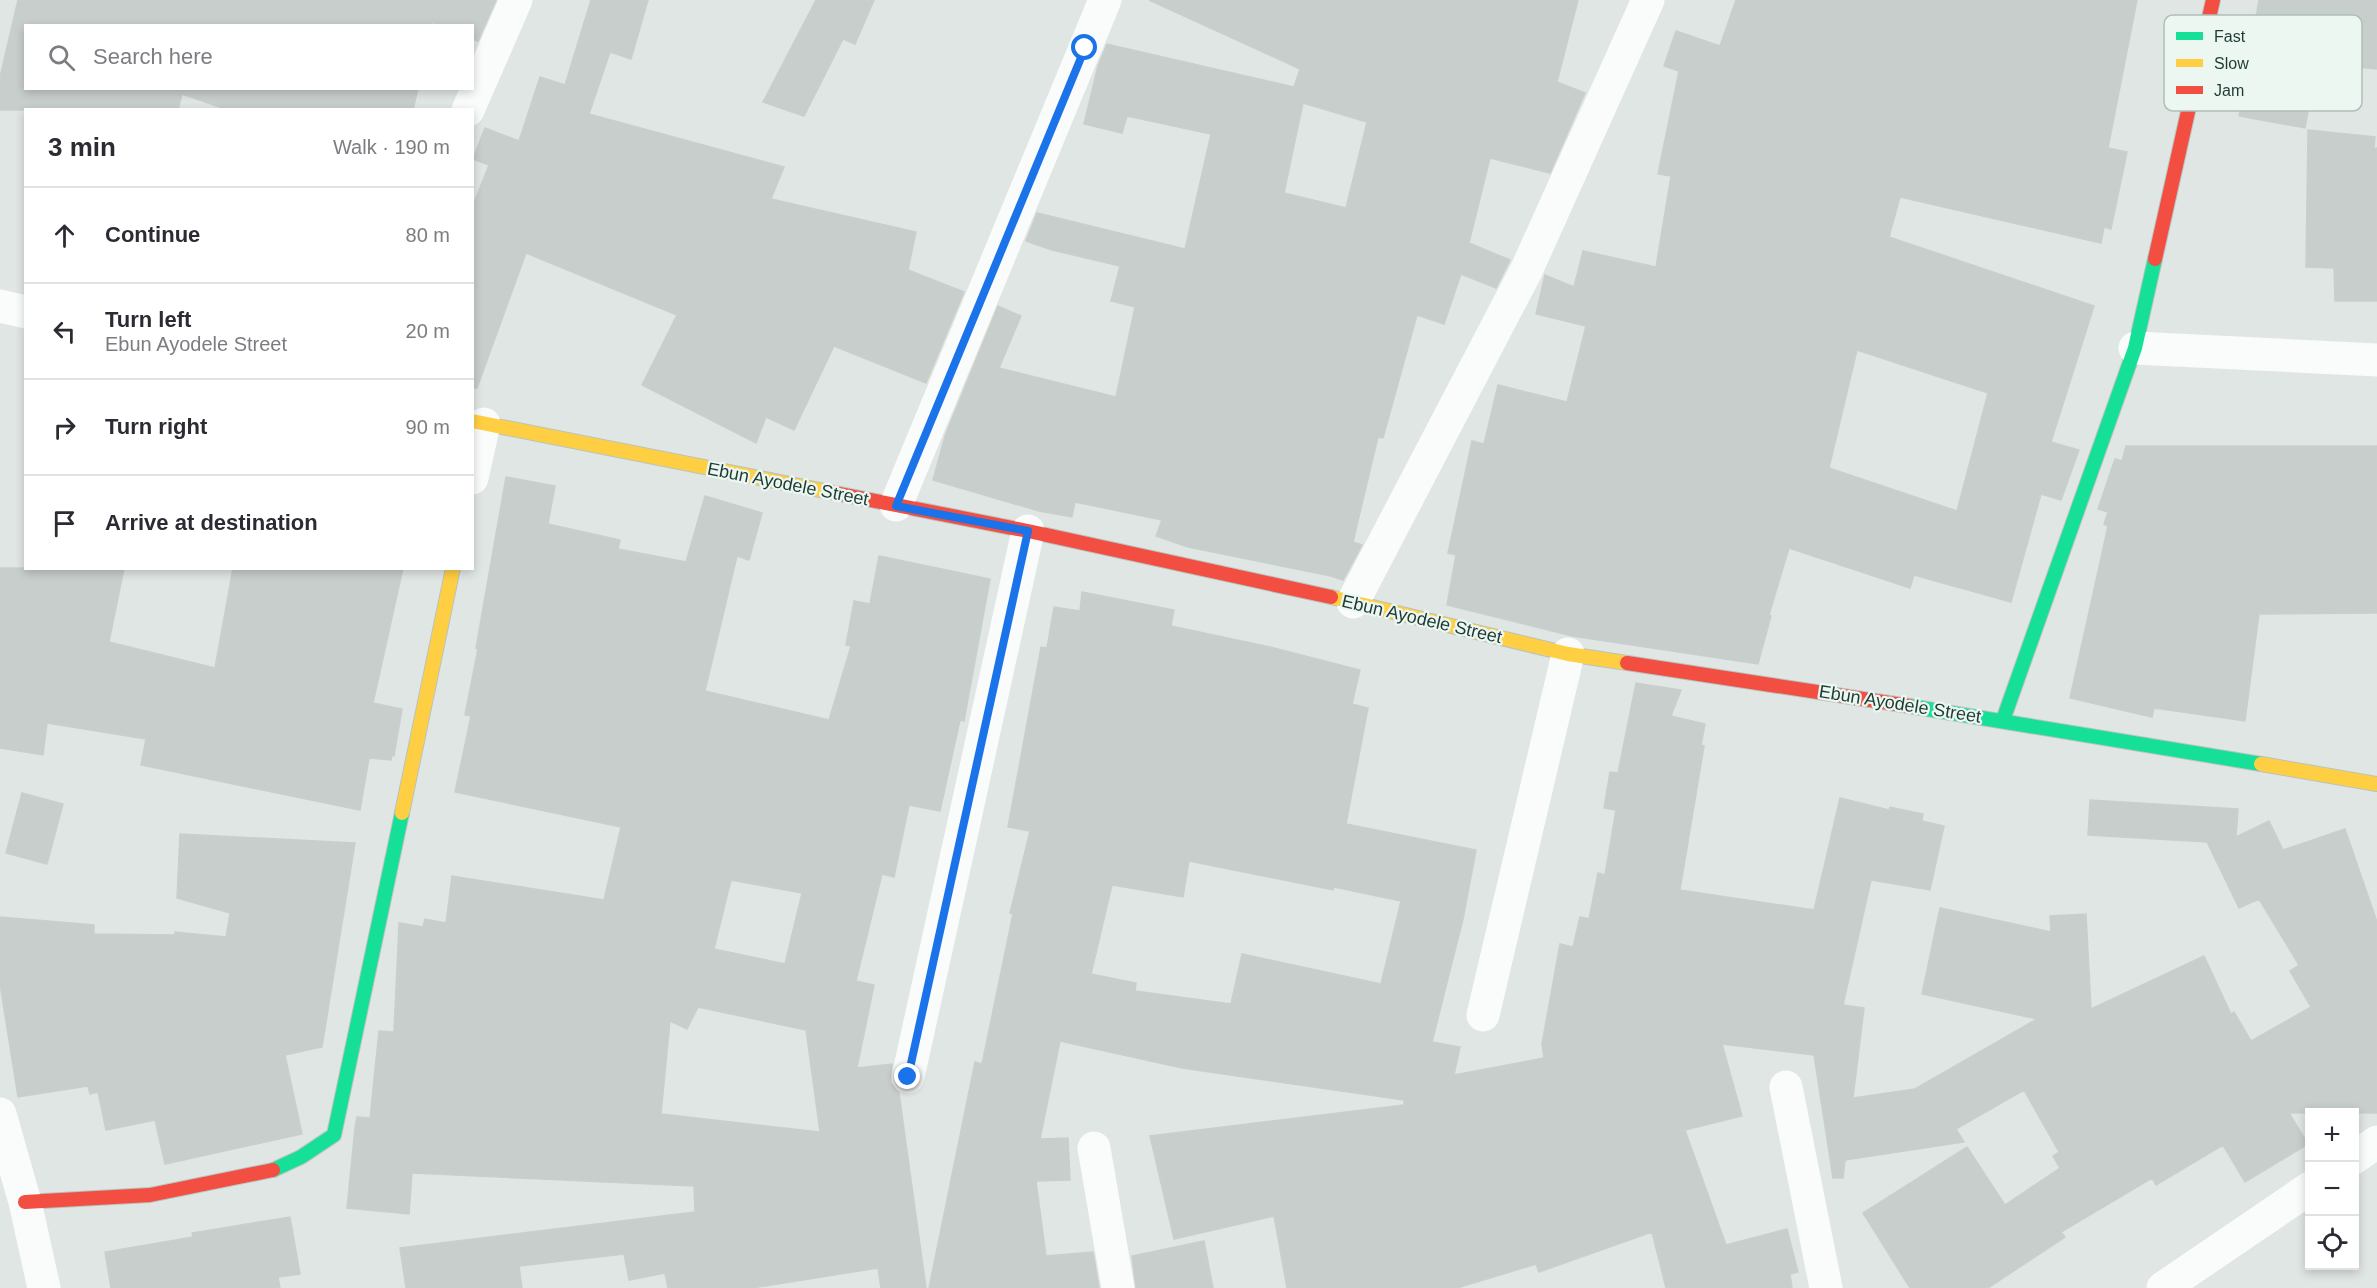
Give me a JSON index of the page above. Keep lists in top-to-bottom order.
{
  "streets": {
    "street": ["Ebun Ayodele Street"]
  },
  "legend": ["Fast", "Slow", "Jam"],
  "page": {
    "search": "Search here",
    "heading": ["3 min", "Walk · 190 m"],
    "list": [
      ["Continue", "80 m"],
      ["Turn left", "Ebun Ayodele Street", "20 m"],
      ["Turn right", "90 m"],
      "Arrive at destination"
    ],
    "map_buttons": ["+", "−"]
  }
}
